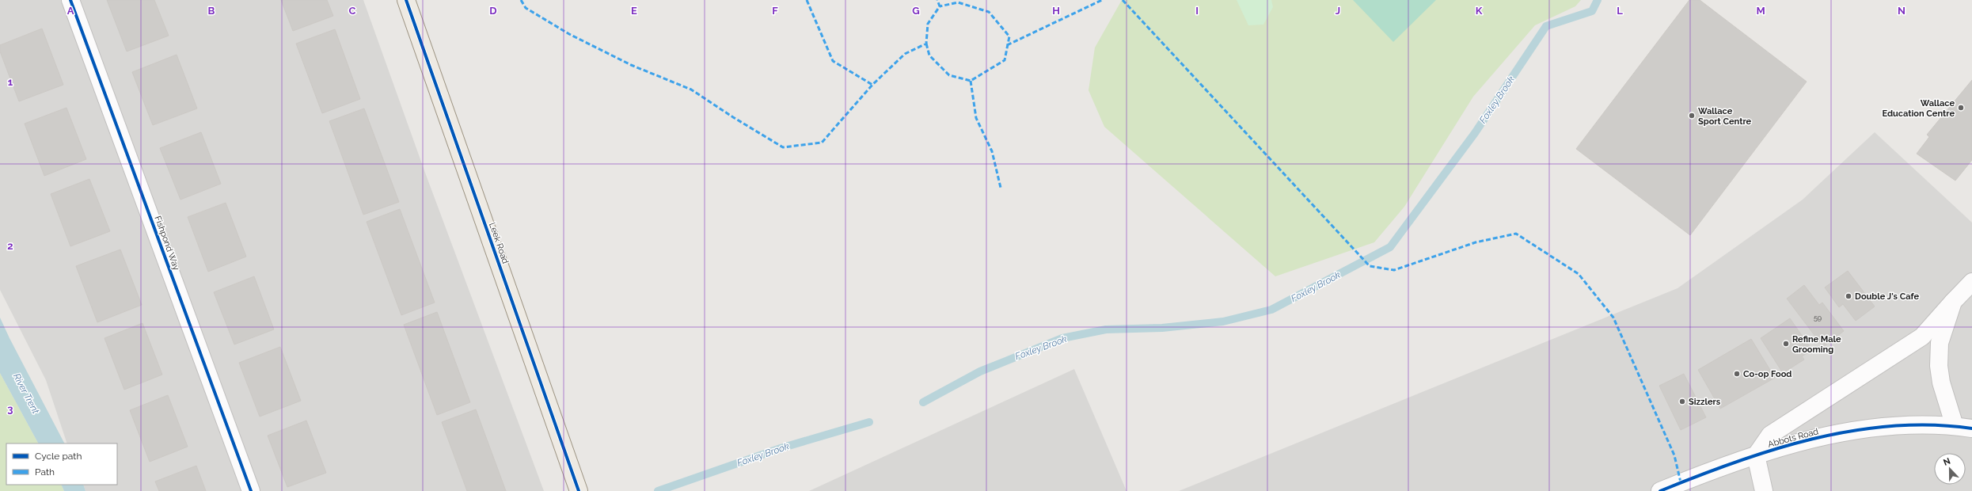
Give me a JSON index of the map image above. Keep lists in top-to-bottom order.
{
  "streets": {
    "main road": ["Leek Road"],
    "street": ["Fishpond Way", "Abbots Road"]
  },
  "water": ["Foxley Brook", "River Trent"],
  "places": [
    "Wallace Education Centre",
    "Wallace Sport Centre",
    "Double J's Cafe",
    "Refine Male Grooming",
    "Co-op Food",
    "Sizzlers"
  ],
  "house_numbers": ["59"],
  "legend": ["Cycle path", "Path"],
  "north": "top",
  "grid": {
    "columns": [
      "A",
      "B",
      "C",
      "D",
      "E",
      "F",
      "G",
      "H",
      "I",
      "J",
      "K",
      "L",
      "M",
      "N"
    ],
    "rows": ["1", "2", "3"]
  }
}
